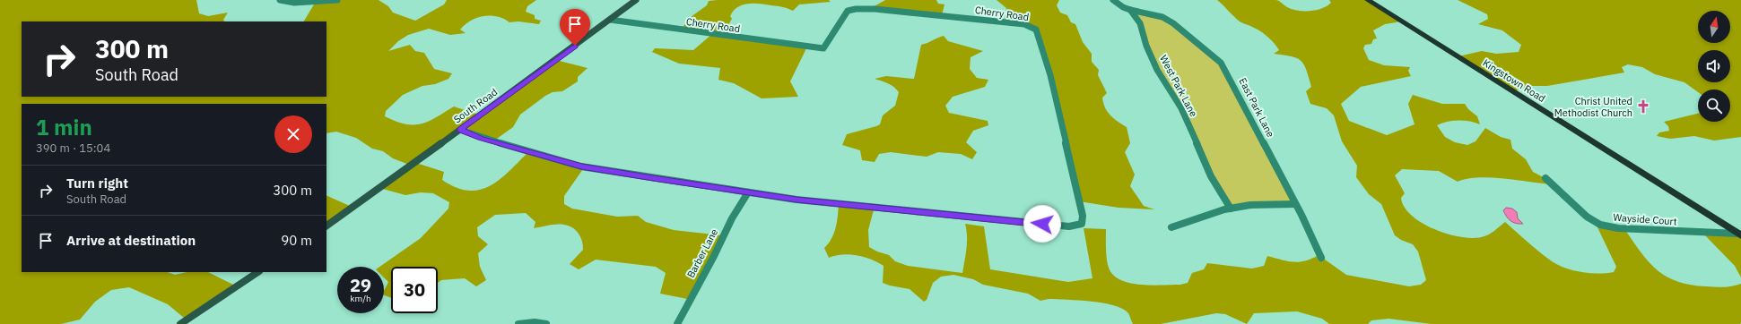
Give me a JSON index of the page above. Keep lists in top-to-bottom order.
{
  "streets": {
    "main road": ["Kingstown Road"],
    "street": [
      "Cherry Road",
      "West Park Lane",
      "South Road",
      "East Park Lane",
      "Wayside Court",
      "Barber Lane"
    ]
  },
  "crossings": [
    ["Cherry Road", "South Road"],
    ["Cherry Road", "Barber Lane"],
    ["Kingstown Road", "Wayside Court"],
    ["West Park Lane", "East Park Lane"]
  ],
  "places": {
    "church": ["Christ United Methodist Church"]
  },
  "north": "top",
  "page": {
    "turn": ["300 m", "South Road"],
    "heading": ["1 min", "390 m · 15:04"],
    "list": [
      {
        "name": "Turn right",
        "note": "South Road",
        "value": "300 m"
      },
      {
        "name": "Arrive at destination",
        "value": "90 m"
      }
    ],
    "speed": "29 km/h",
    "limit": "30"
  }
}
